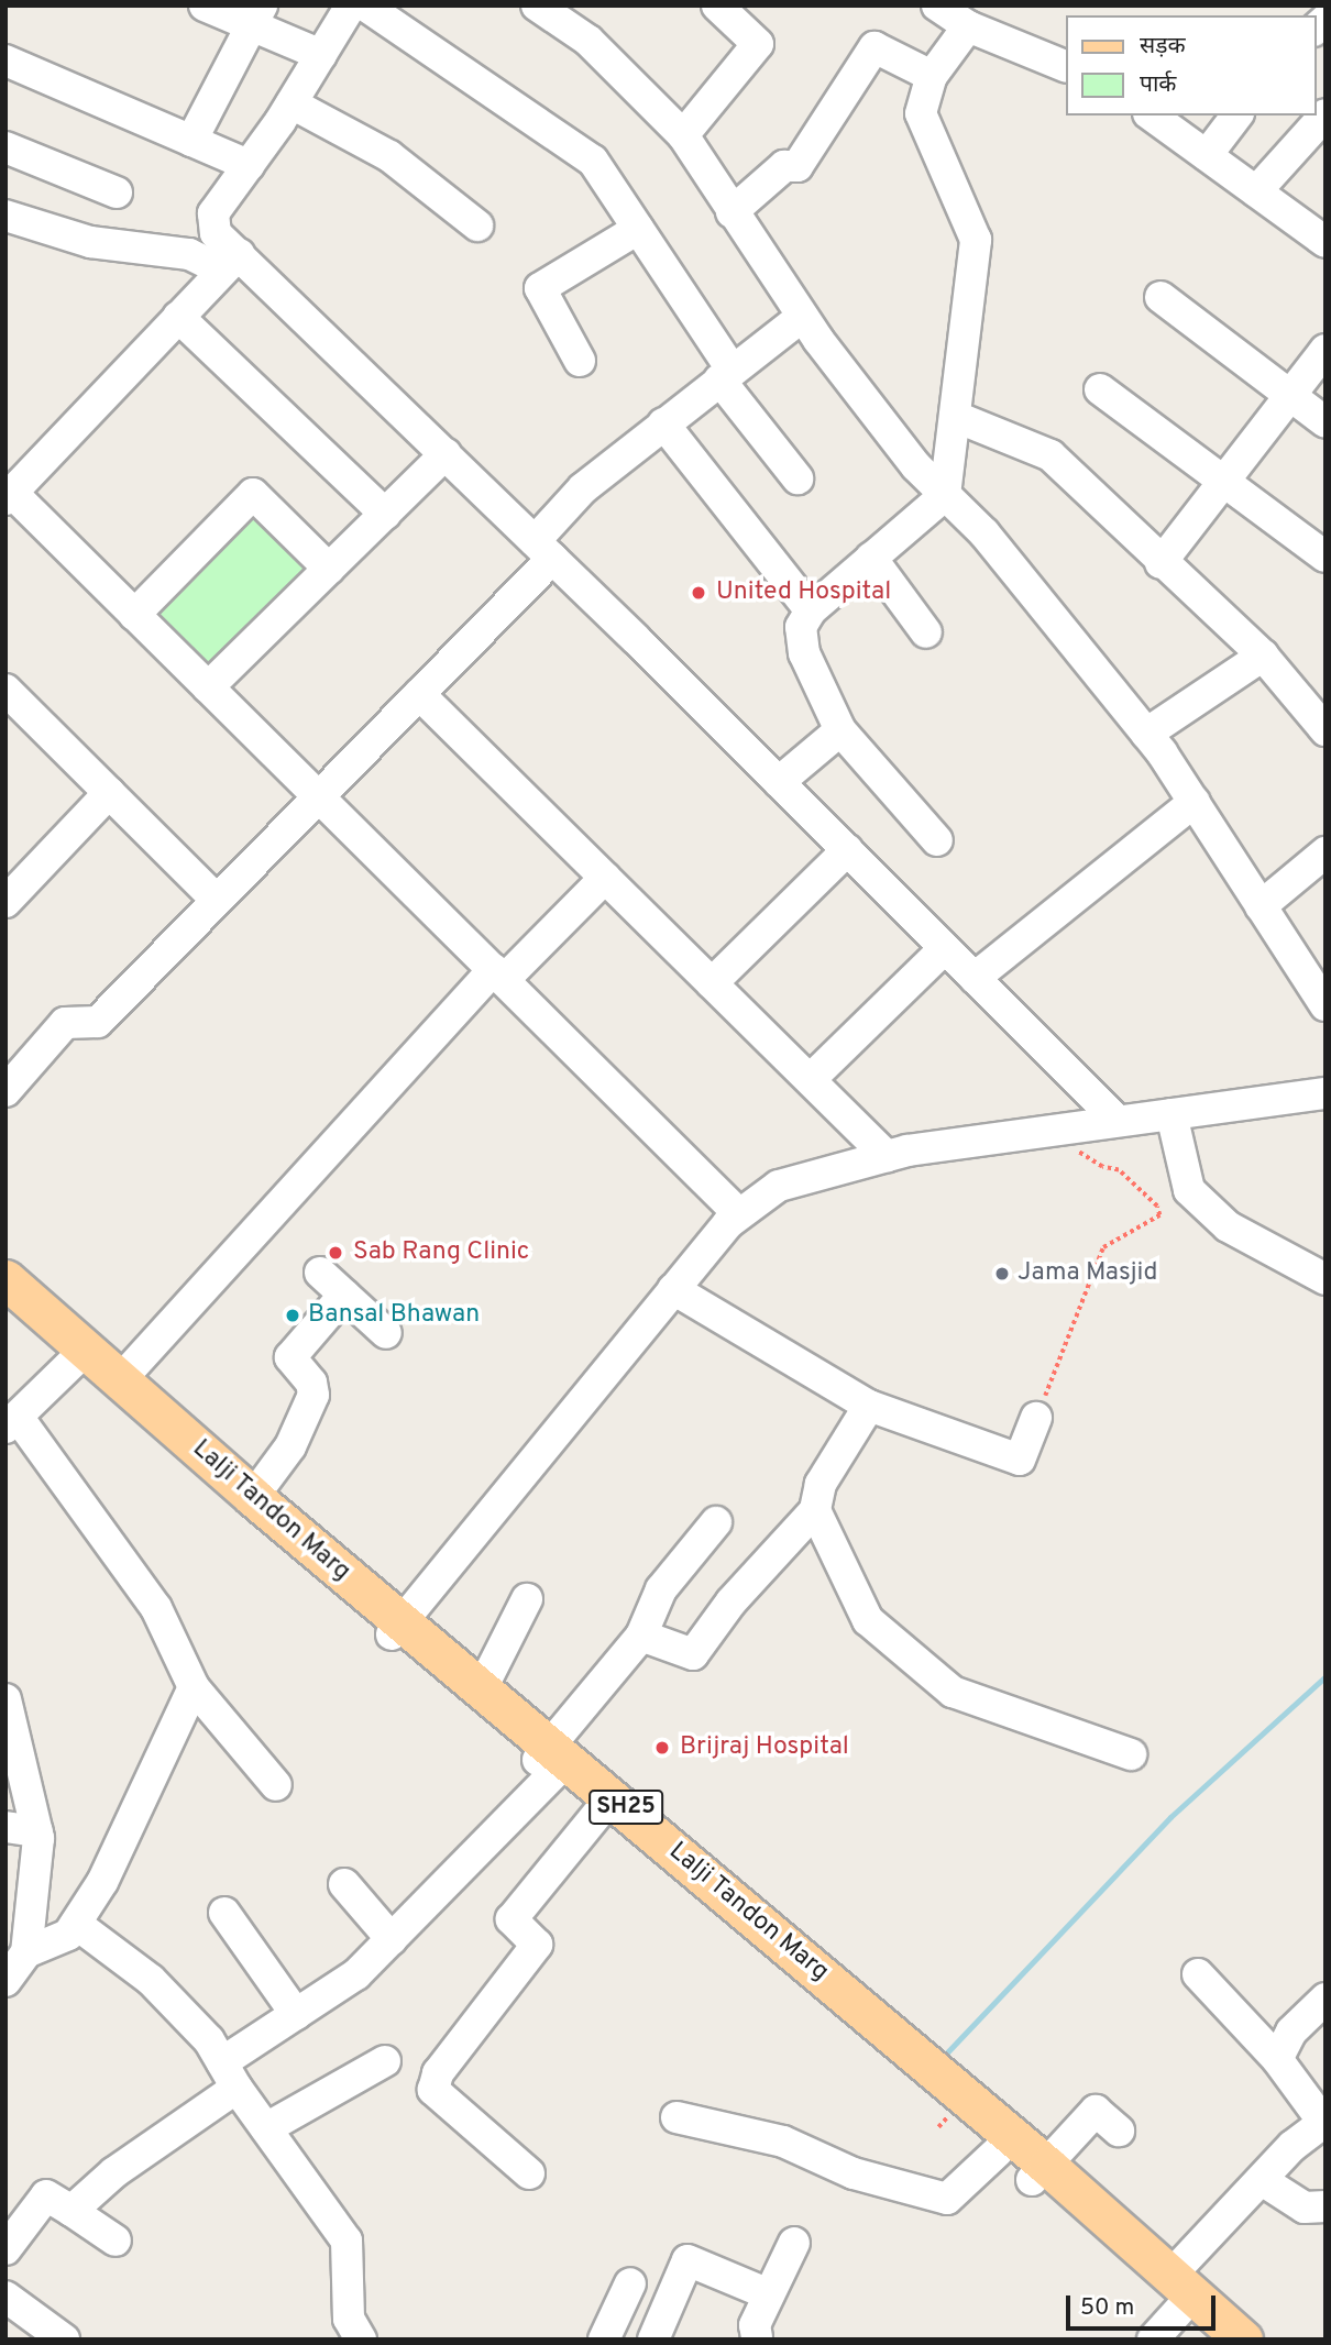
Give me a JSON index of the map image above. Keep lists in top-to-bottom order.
{
  "streets": {
    "main road": ["Lalji Tandon Marg", "SH25"]
  },
  "places": [
    "United Hospital",
    "Sab Rang Clinic",
    "Jama Masjid",
    "Bansal Bhawan",
    "Brijraj Hospital"
  ],
  "legend": ["सड़क", "पार्क"],
  "scale_bar": "50 m"
}
